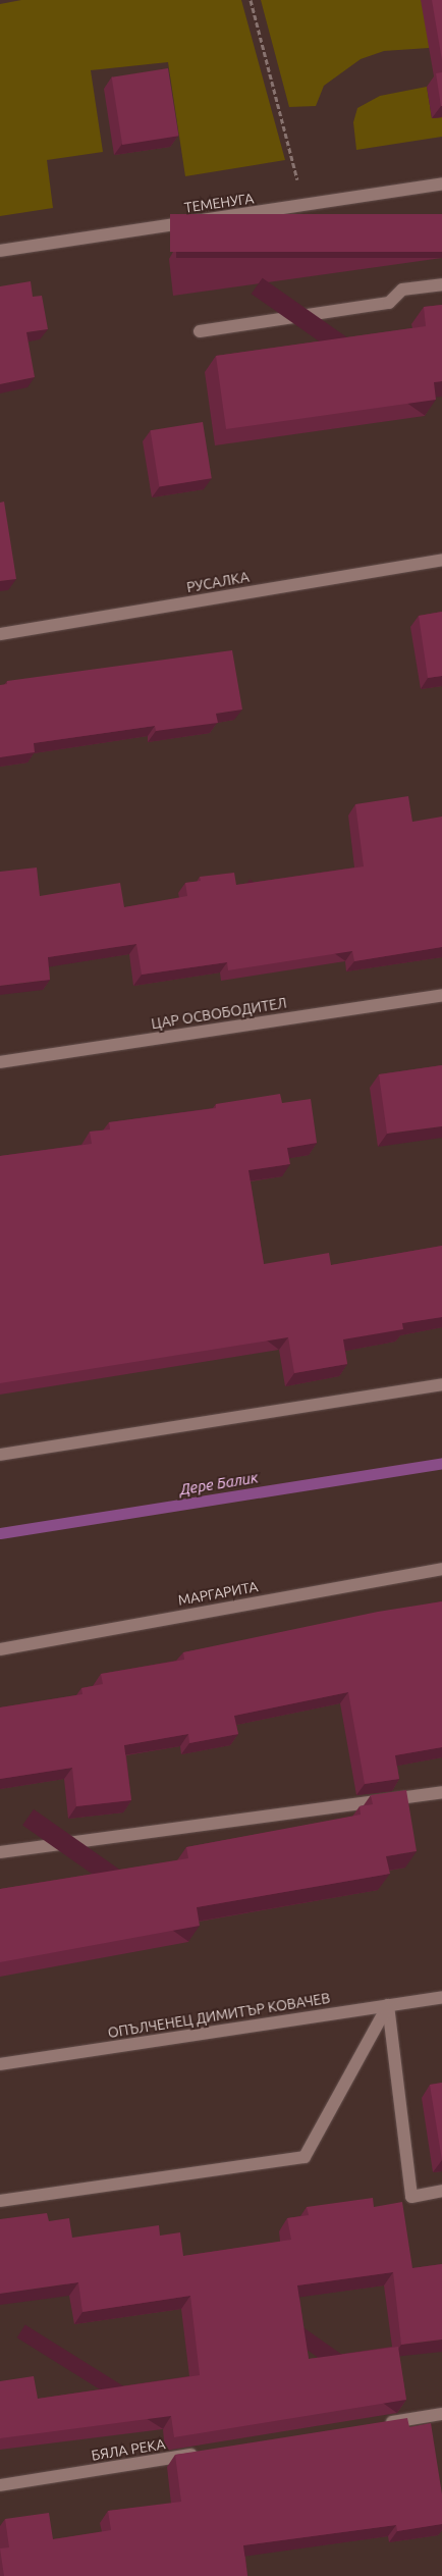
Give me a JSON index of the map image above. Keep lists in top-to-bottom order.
{
  "streets": {
    "street": [
      "ТЕМЕНУГА",
      "РУСАЛКА",
      "ЦАР ОСВОБОДИТЕЛ",
      "МАРГАРИТА",
      "ОПЪЛЧЕНЕЦ ДИМИТЪР КОВАЧЕВ",
      "БЯЛА РЕКА"
    ]
  },
  "water": ["Дере Балик"]
}
